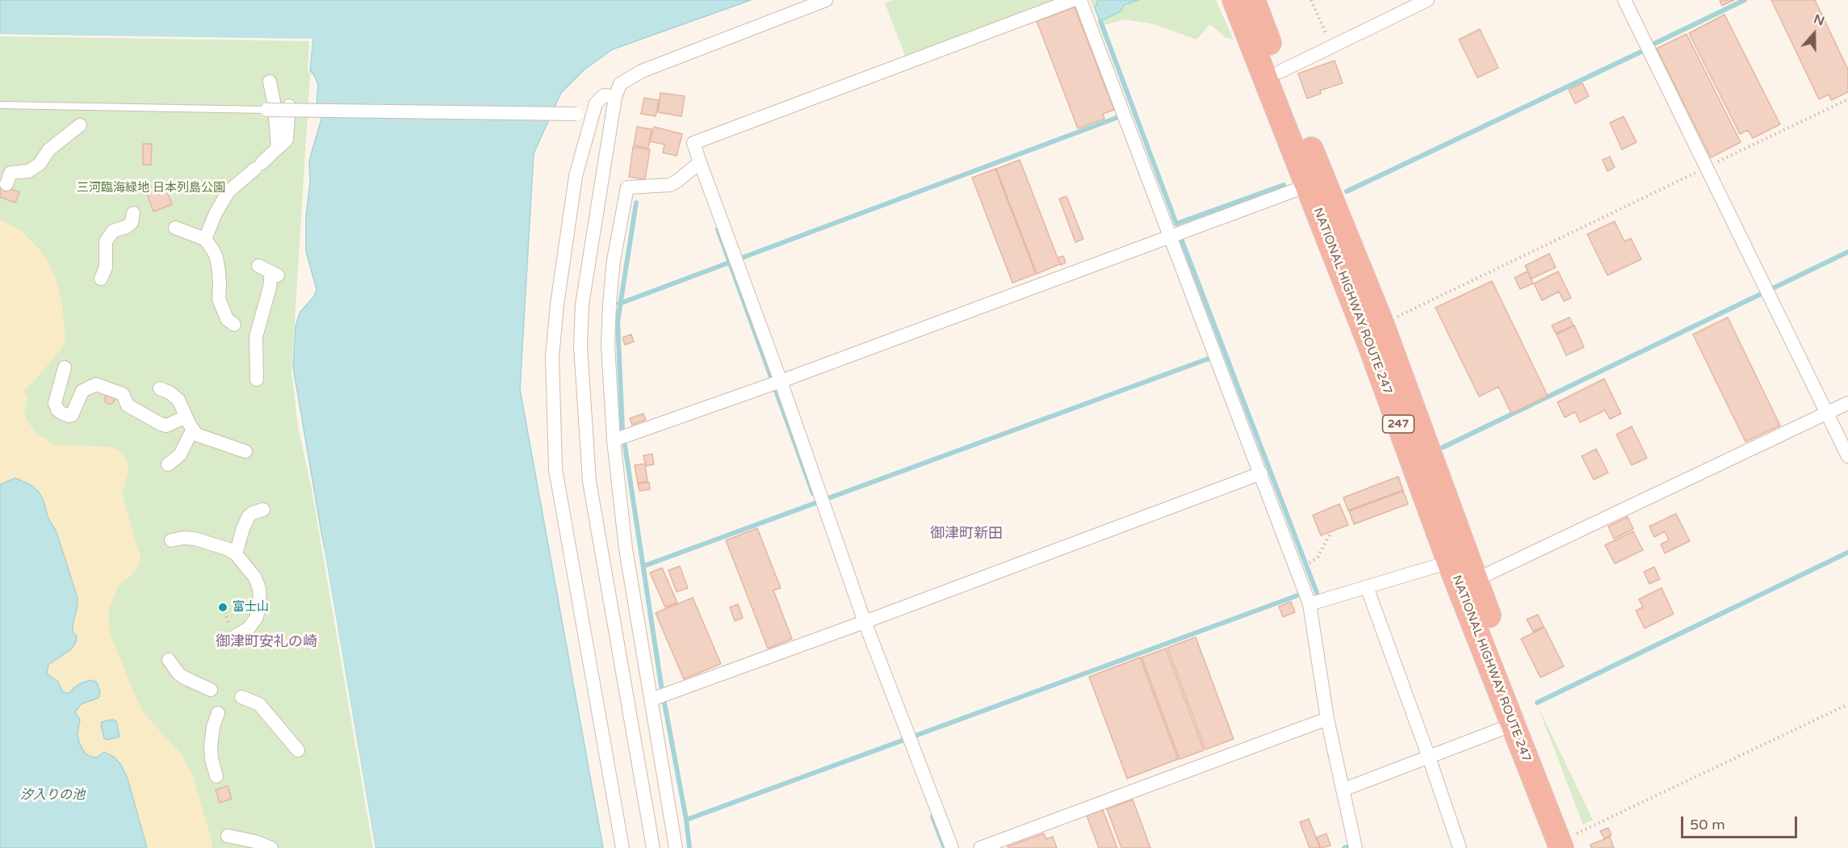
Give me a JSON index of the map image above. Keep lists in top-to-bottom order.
{
  "streets": {
    "highway": ["NATIONAL HIGHWAY ROUTE 247", "247"]
  },
  "districts": ["御津町新田", "御津町安礼の崎"],
  "water": ["汐入りの池"],
  "parks": ["三河臨海緑地 日本列島公園"],
  "places": ["富士山"],
  "scale_bar": "50 m",
  "north": "top"
}
